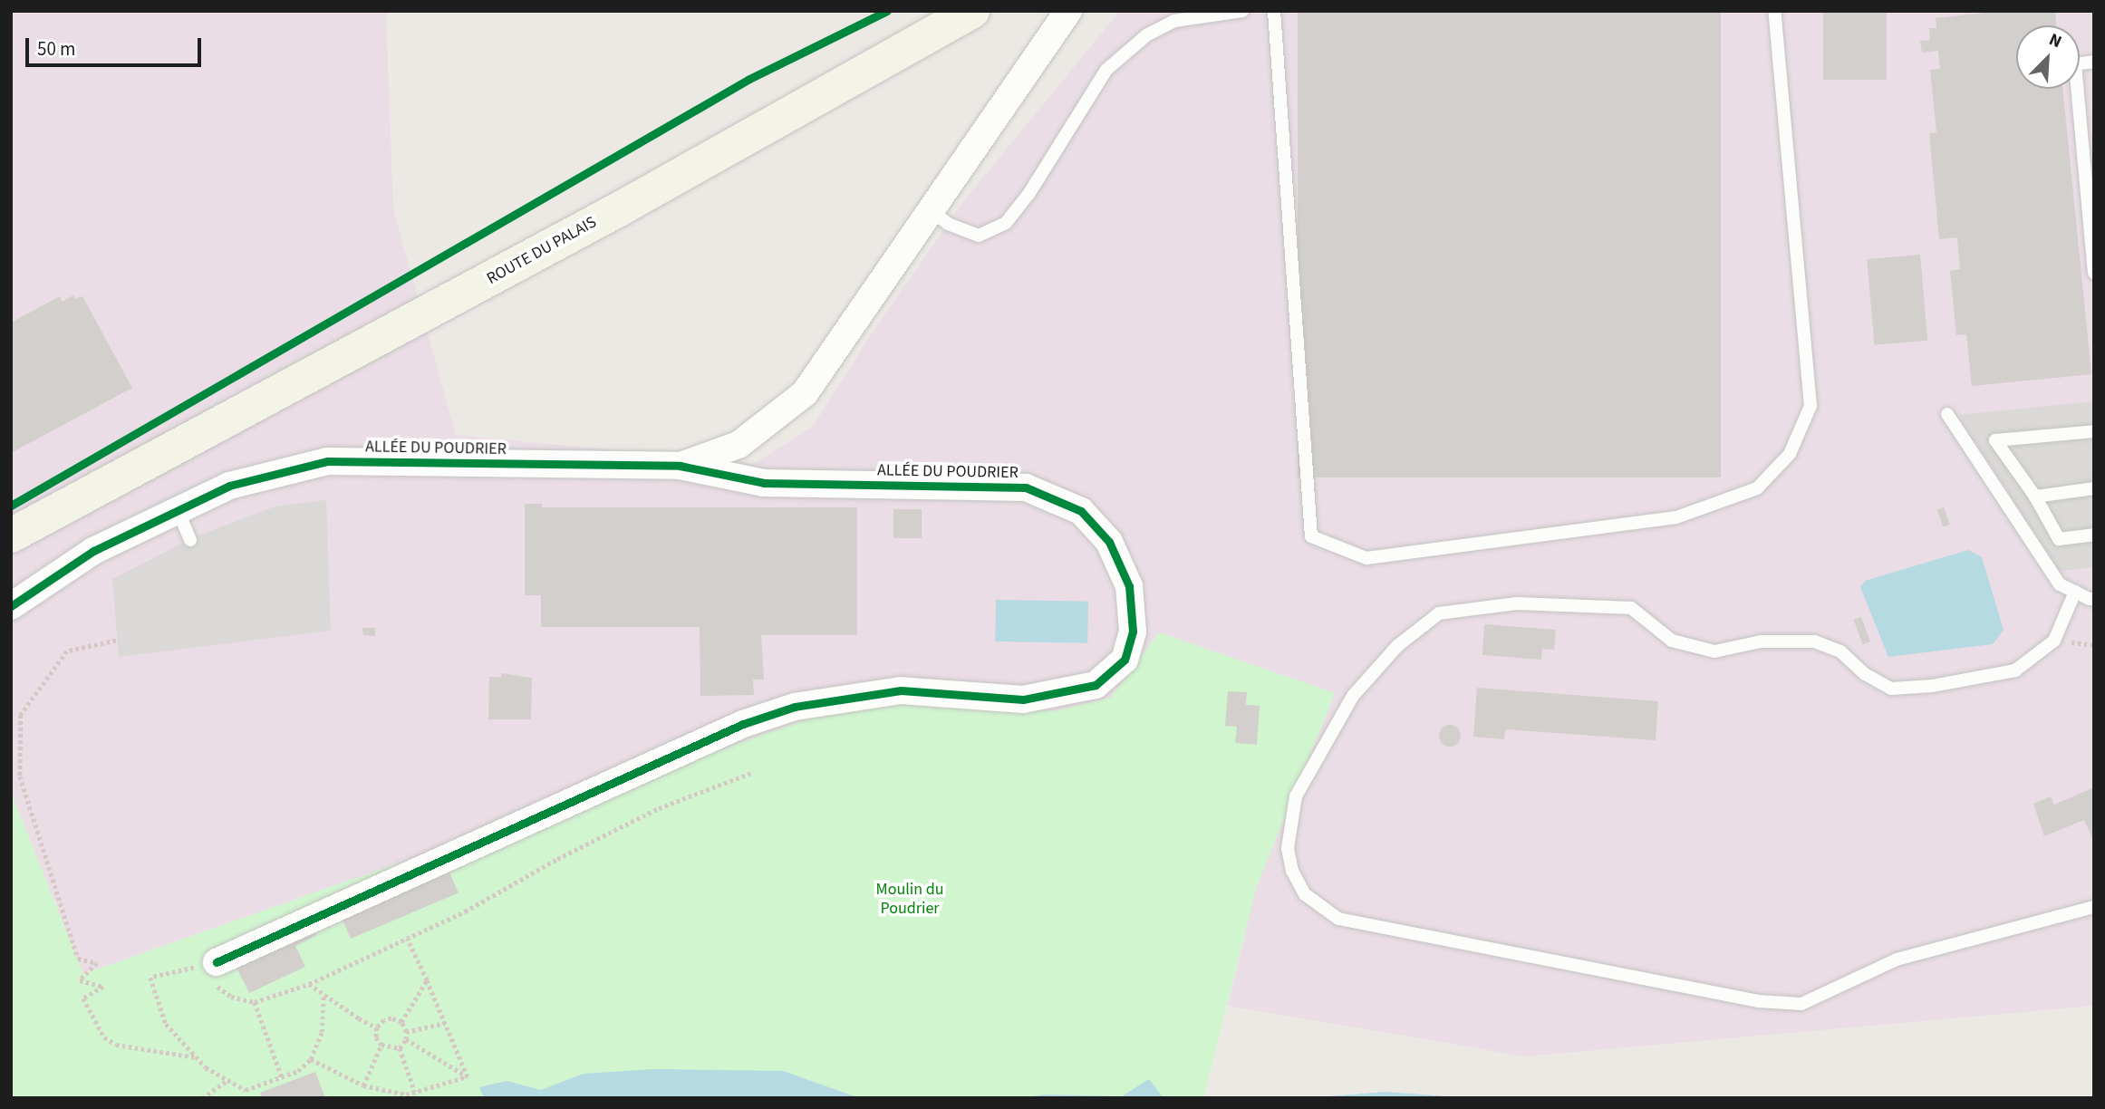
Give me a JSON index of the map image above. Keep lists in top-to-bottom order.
{
  "streets": {
    "main road": ["ROUTE DU PALAIS"],
    "street": ["ALLÉE DU POUDRIER"]
  },
  "parks": ["Moulin du Poudrier"],
  "scale_bar": "50 m",
  "north": "top right"
}
